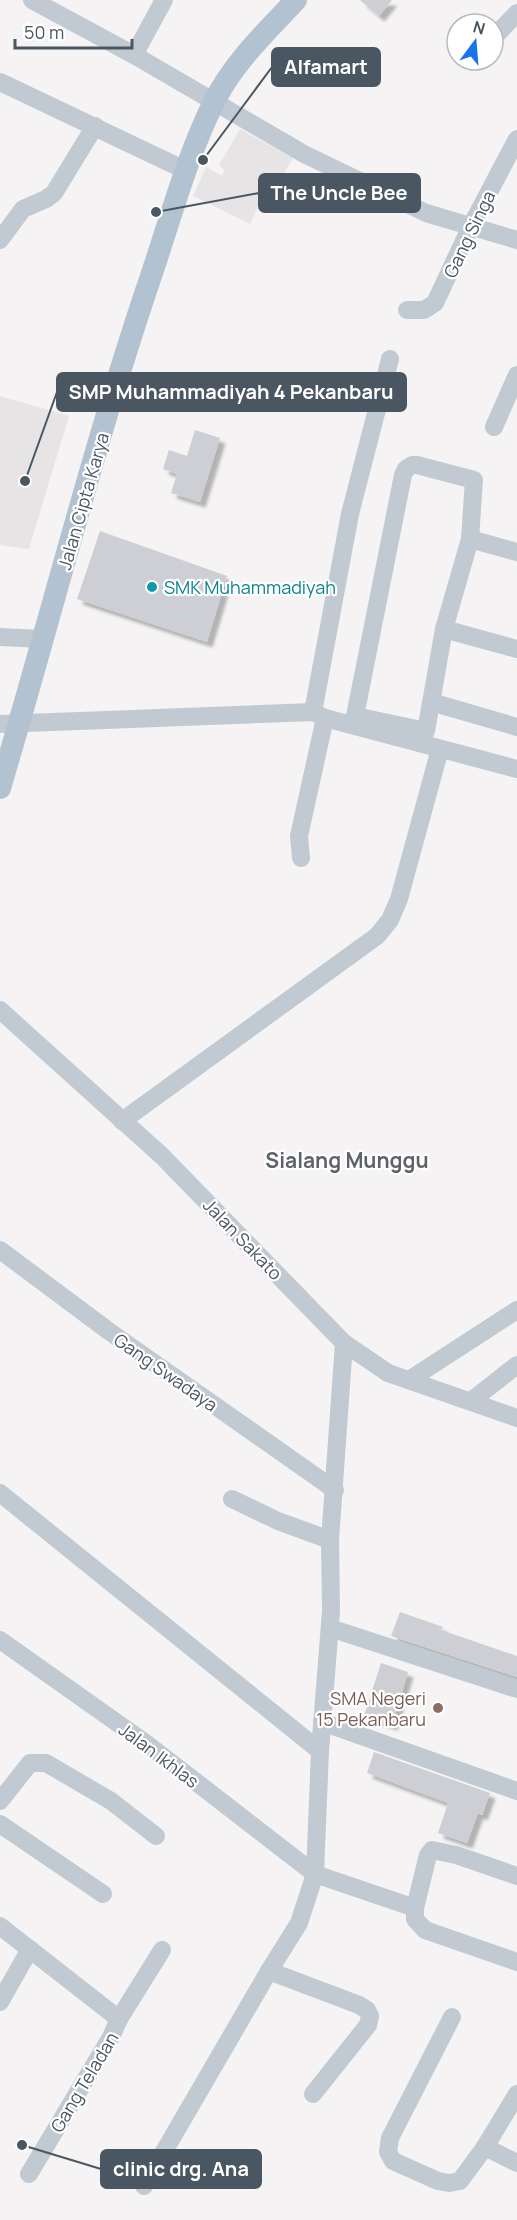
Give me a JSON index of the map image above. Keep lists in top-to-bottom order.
{
  "streets": {
    "main road": ["Jalan Cipta Karya"],
    "street": [
      "Gang Singa",
      "Jalan Sakato",
      "Gang Swadaya",
      "Jalan Ikhlas",
      "Gang Teladan"
    ]
  },
  "districts": ["Sialang Munggu"],
  "places": [
    "Alfamart",
    "The Uncle Bee",
    "SMP Muhammadiyah 4 Pekanbaru",
    "SMK Muhammadiyah",
    "SMA Negeri 15 Pekanbaru",
    "clinic drg. Ana"
  ],
  "scale_bar": "50 m",
  "north": "top"
}
